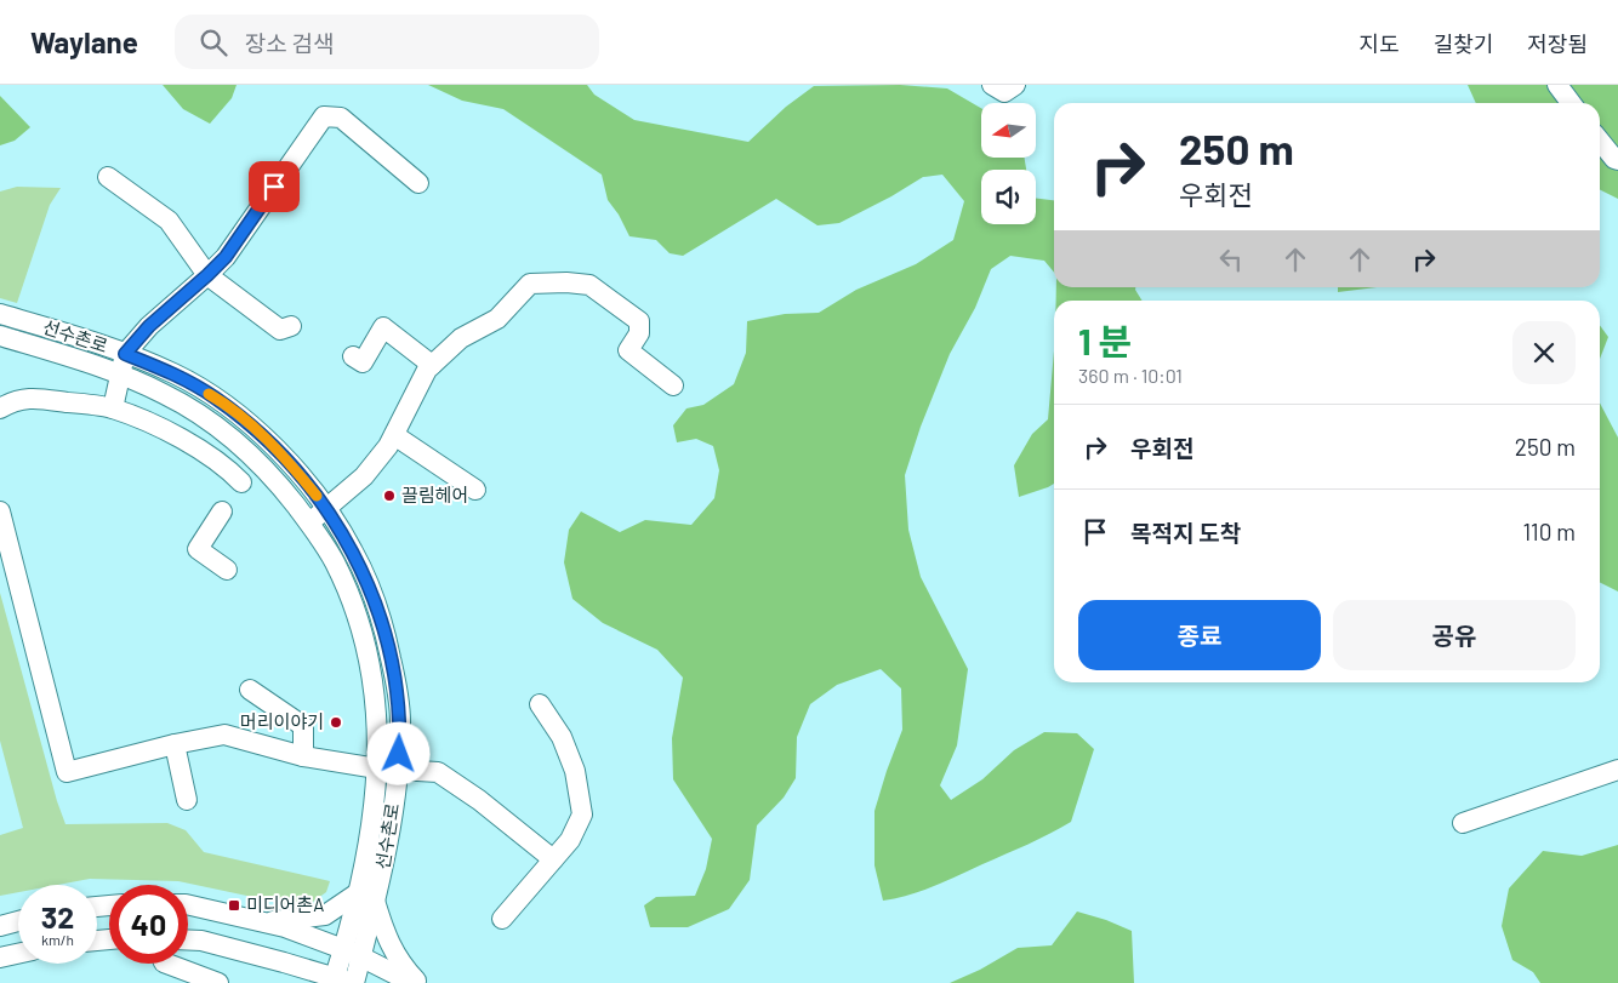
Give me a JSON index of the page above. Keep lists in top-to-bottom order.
{
  "streets": {
    "street": ["선수촌로"]
  },
  "places": {
    "other": ["끌림헤어", "머리이야기"],
    "transit": ["미디어촌A"]
  },
  "north": "left",
  "page": {
    "header": "Waylane",
    "search": "장소 검색",
    "nav": ["지도", "길찾기", "저장됨"],
    "turn": ["250 m", "우회전"],
    "heading": ["1 분", "360 m · 10:01"],
    "list": [
      {
        "name": "우회전",
        "value": "250 m"
      },
      {
        "name": "목적지 도착",
        "value": "110 m"
      }
    ],
    "buttons": ["종료", "공유"],
    "speed": "32 km/h",
    "limit": "40"
  }
}
